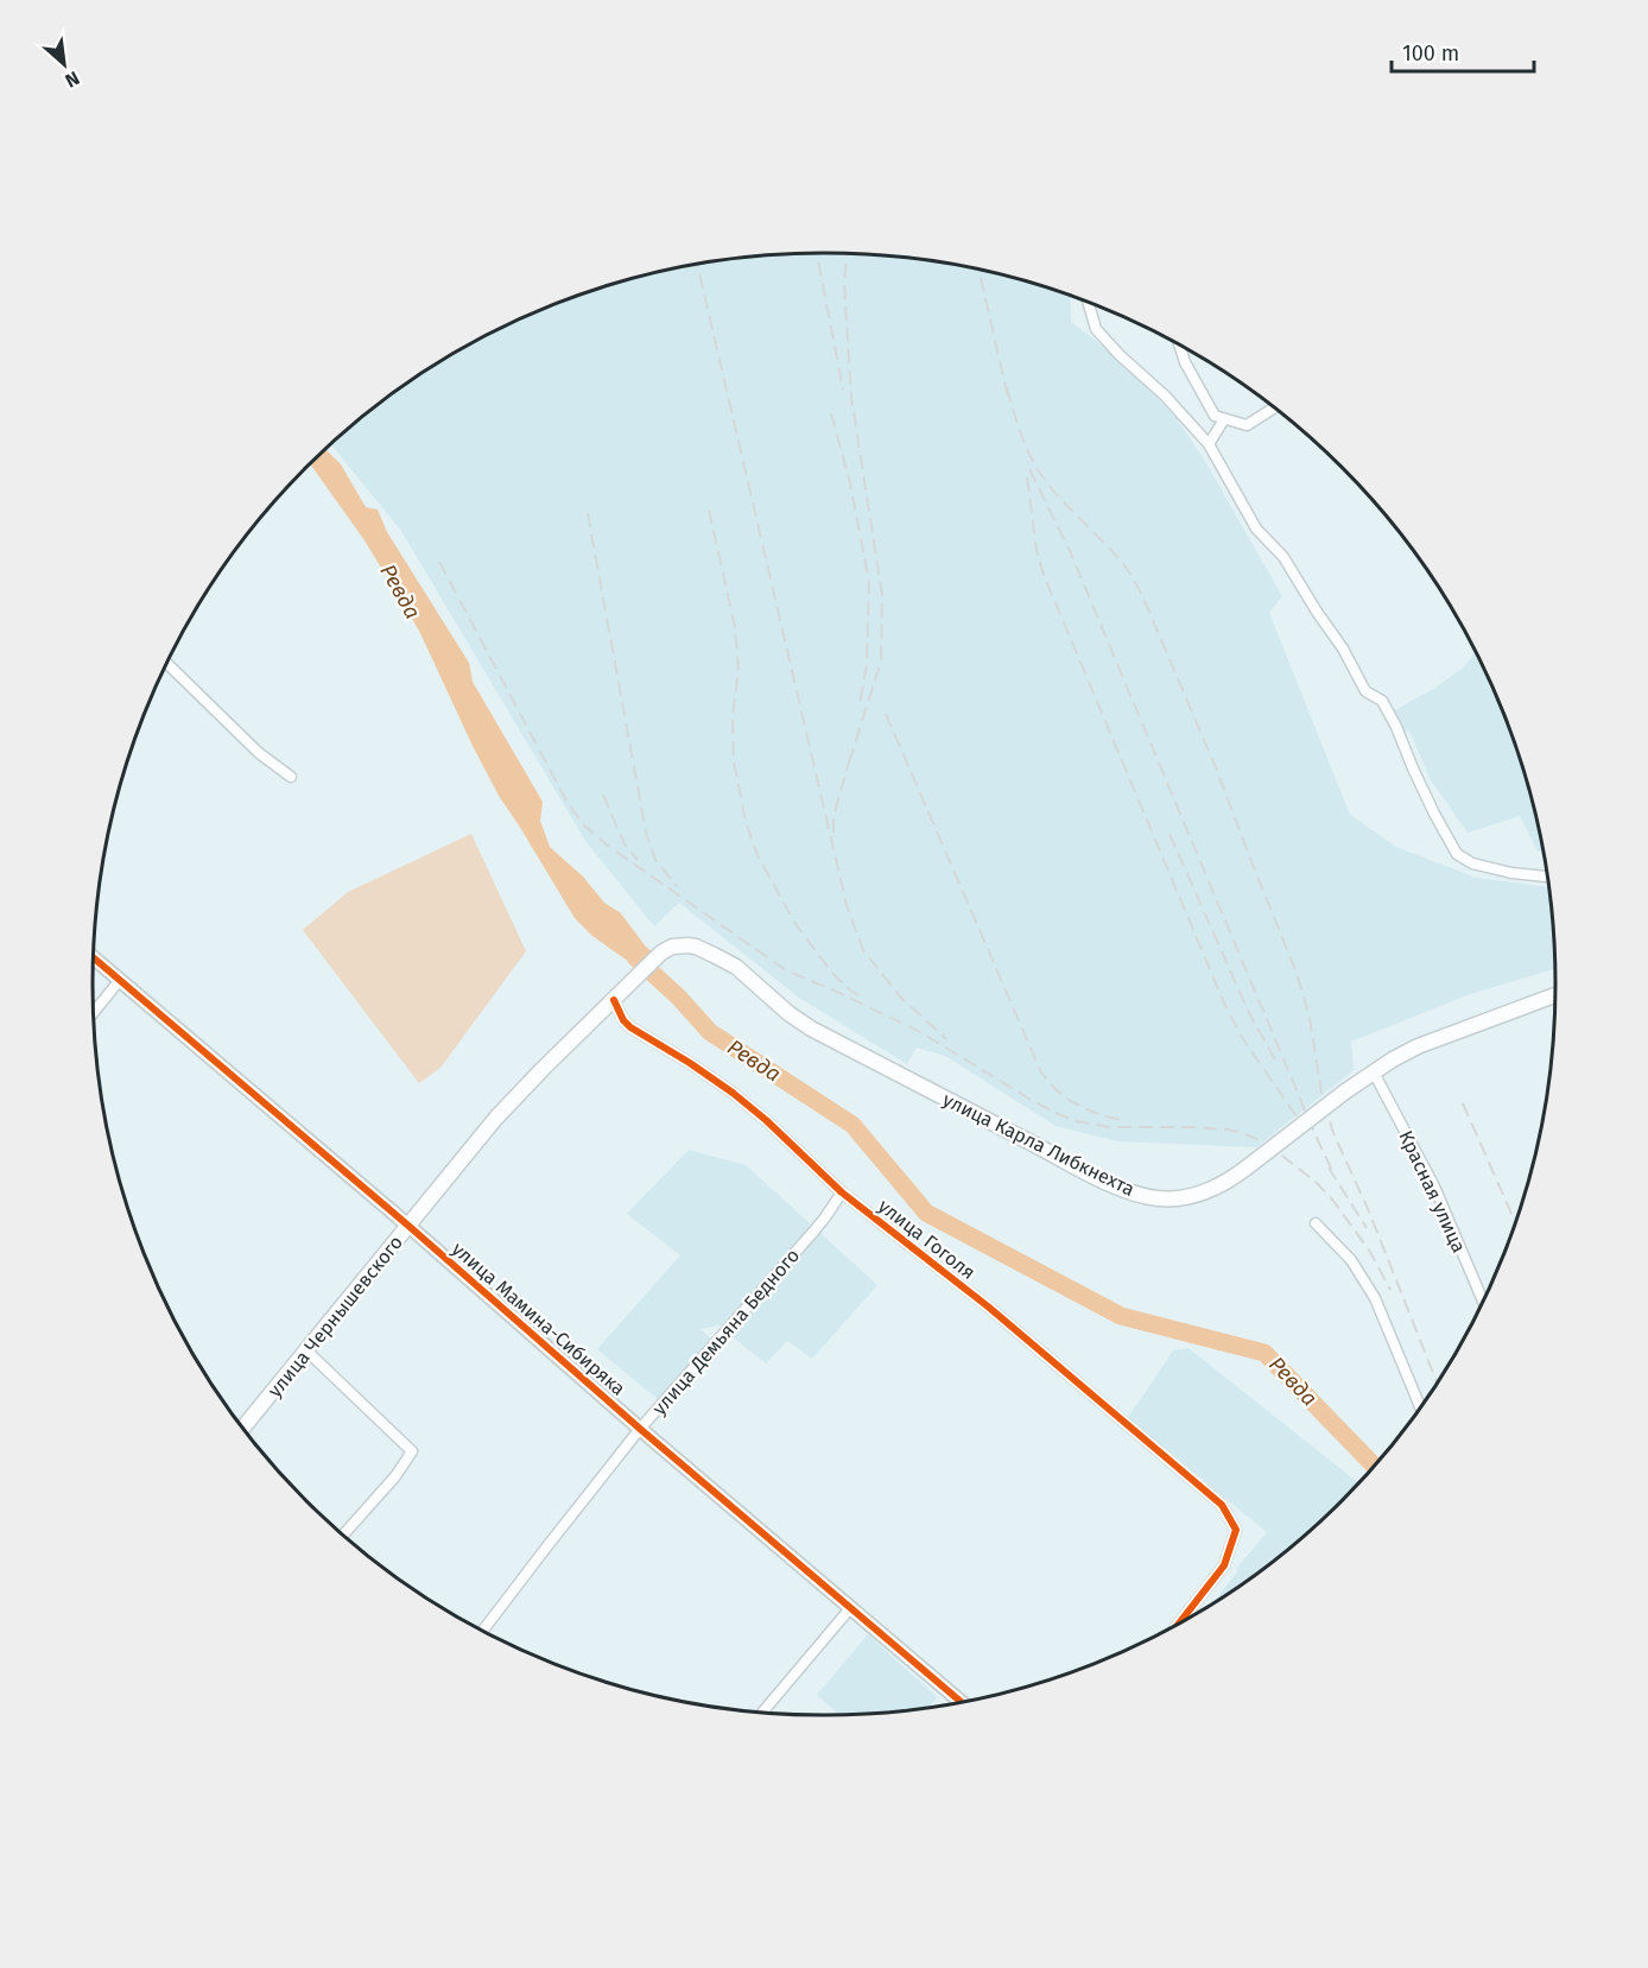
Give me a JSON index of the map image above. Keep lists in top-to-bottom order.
{
  "streets": {
    "main road": ["улица Карла Либкнехта", "улица Чернышевского"],
    "street": [
      "Красная улица",
      "улица Гоголя",
      "улица Мамина-Сибиряка",
      "улица Демьяна Бедного"
    ]
  },
  "crossings": [
    ["улица Карла Либкнехта", "Красная улица"],
    ["улица Карла Либкнехта", "улица Чернышевского"],
    ["улица Гоголя", "улица Чернышевского"],
    ["улица Гоголя", "улица Демьяна Бедного"],
    ["улица Чернышевского", "улица Мамина-Сибиряка"],
    ["улица Мамина-Сибиряка", "улица Демьяна Бедного"]
  ],
  "water": ["Ревда"],
  "scale_bar": "100 m",
  "north": "bottom right"
}
